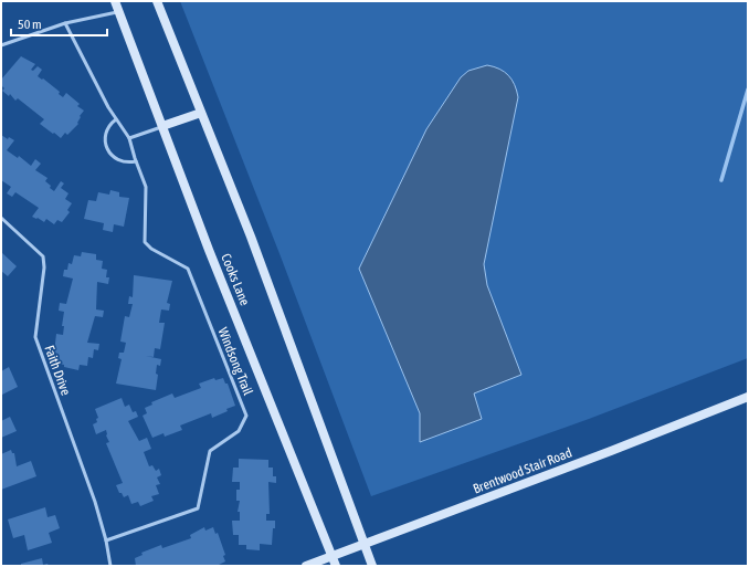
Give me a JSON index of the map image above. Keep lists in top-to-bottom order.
{
  "streets": {
    "main road": ["Cooks Lane", "Brentwood Stair Road"],
    "lane": ["Windsong Trail", "Faith Drive"]
  },
  "crossings": [
    ["Cooks Lane", "Brentwood Stair Road"],
    ["Windsong Trail", "Faith Drive"]
  ],
  "scale_bar": "50 m"
}
